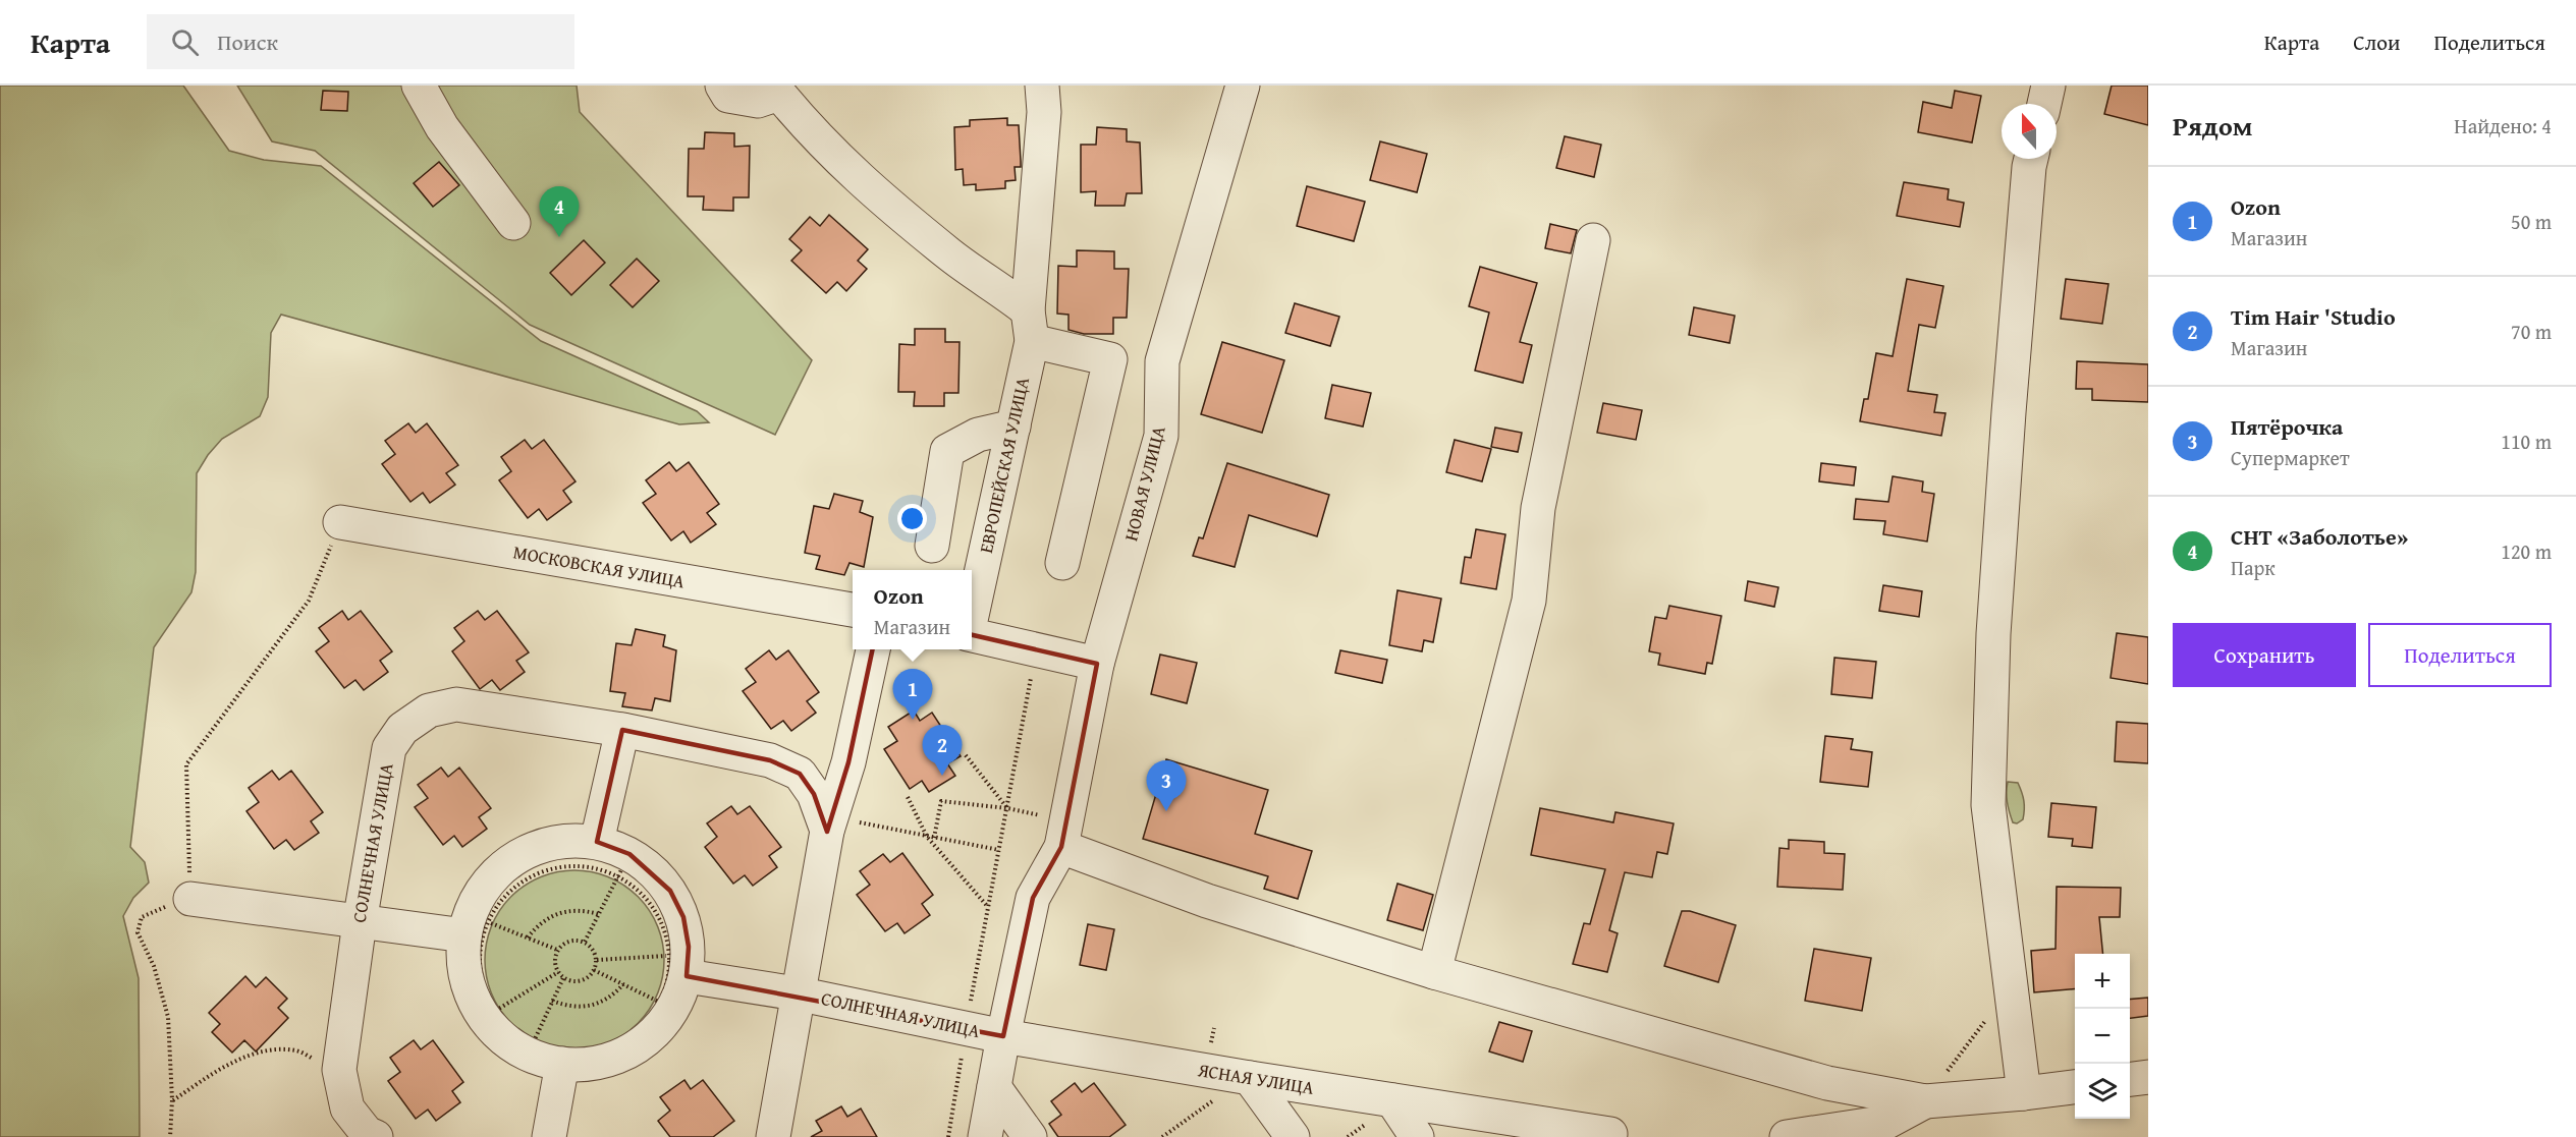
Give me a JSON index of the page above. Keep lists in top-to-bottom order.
{
  "streets": {
    "street": [
      "ЕВРОПЕЙСКАЯ УЛИЦА",
      "НОВАЯ УЛИЦА",
      "МОСКОВСКАЯ УЛИЦА",
      "СОЛНЕЧНАЯ УЛИЦА",
      "ЯСНАЯ УЛИЦА"
    ]
  },
  "crossings": [
    ["ЕВРОПЕЙСКАЯ УЛИЦА", "НОВАЯ УЛИЦА"],
    ["НОВАЯ УЛИЦА", "СОЛНЕЧНАЯ УЛИЦА"],
    ["НОВАЯ УЛИЦА", "ЯСНАЯ УЛИЦА"],
    ["СОЛНЕЧНАЯ УЛИЦА", "ЯСНАЯ УЛИЦА"]
  ],
  "north": "top",
  "page": {
    "header": "Карта",
    "search": "Поиск",
    "nav": ["Карта", "Слои", "Поделиться"],
    "heading": ["Рядом", "Найдено: 4"],
    "list": [
      {
        "mark": "1",
        "name": "Ozon",
        "note": "Магазин",
        "value": "50 m"
      },
      {
        "mark": "2",
        "name": "Tim Hair 'Studio",
        "note": "Магазин",
        "value": "70 m"
      },
      {
        "mark": "3",
        "name": "Пятёрочка",
        "note": "Супермаркет",
        "value": "110 m"
      },
      {
        "mark": "4",
        "name": "СНТ «Заболотье»",
        "note": "Парк",
        "value": "120 m"
      }
    ],
    "pins": [
      "4",
      "1",
      "2",
      "3"
    ],
    "popup": ["Ozon", "Магазин"],
    "buttons": ["Сохранить", "Поделиться"],
    "map_buttons": ["+", "−"]
  }
}
